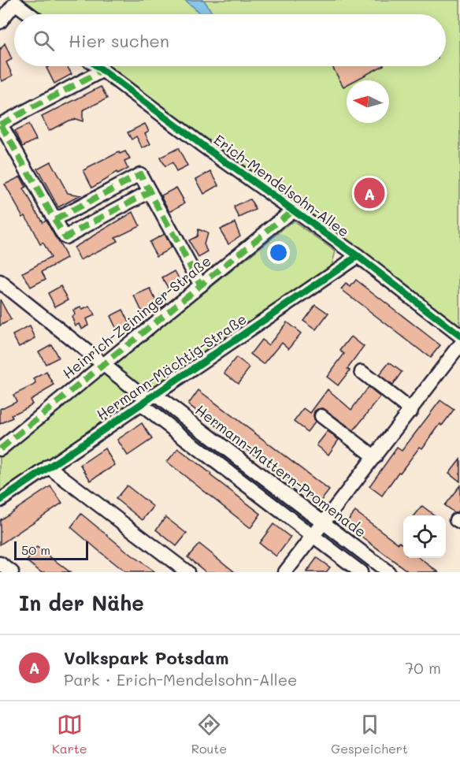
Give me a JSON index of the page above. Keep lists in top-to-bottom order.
{
  "streets": {
    "street": [
      "Erich-Mendelsohn-Allee",
      "Heinrich-Zeininger-Straße",
      "Hermann-Mächtig-Straße",
      "Hermann-Mattern-Promenade"
    ]
  },
  "crossings": [
    ["Erich-Mendelsohn-Allee", "Heinrich-Zeininger-Straße"],
    ["Erich-Mendelsohn-Allee", "Hermann-Mächtig-Straße"],
    ["Heinrich-Zeininger-Straße", "Hermann-Mattern-Promenade"],
    ["Hermann-Mächtig-Straße", "Hermann-Mattern-Promenade"]
  ],
  "scale_bar": "50 m",
  "north": "left",
  "page": {
    "search": "Hier suchen",
    "pins": "A",
    "scale": "50 m",
    "heading": "In der Nähe",
    "list": [
      {
        "mark": "A",
        "name": "Volkspark Potsdam",
        "note": "Park · Erich-Mendelsohn-Allee",
        "value": "70 m"
      }
    ],
    "nav": ["Karte", "Route", "Gespeichert"]
  }
}
